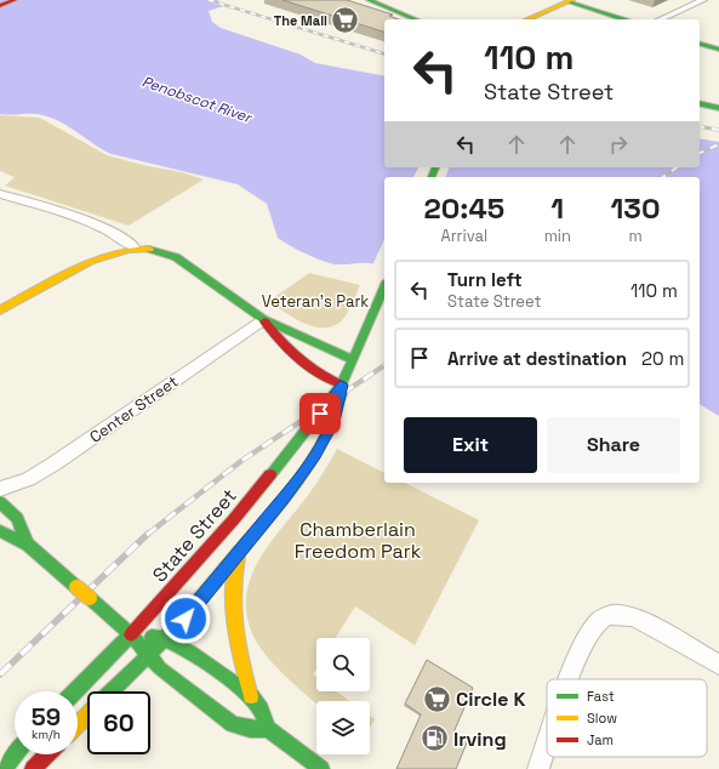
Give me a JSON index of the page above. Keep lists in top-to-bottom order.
{
  "streets": {
    "main road": ["State Street"],
    "street": ["Center Street"]
  },
  "water": ["Penobscot River"],
  "parks": ["Veteran's Park", "Chamberlain Freedom Park"],
  "places": {
    "supermarket": ["The Mall", "Circle K"],
    "fuel station": ["Irving"]
  },
  "legend": ["Fast", "Slow", "Jam"],
  "page": {
    "turn": ["110 m", "State Street"],
    "eta": [
      "20:45",
      "Arrival",
      "1",
      "min",
      "130",
      "m"
    ],
    "list": [
      {
        "name": "Turn left",
        "note": "State Street",
        "value": "110 m"
      },
      {
        "name": "Arrive at destination",
        "value": "20 m"
      }
    ],
    "buttons": ["Exit", "Share"],
    "speed": "59 km/h",
    "limit": "60"
  }
}
